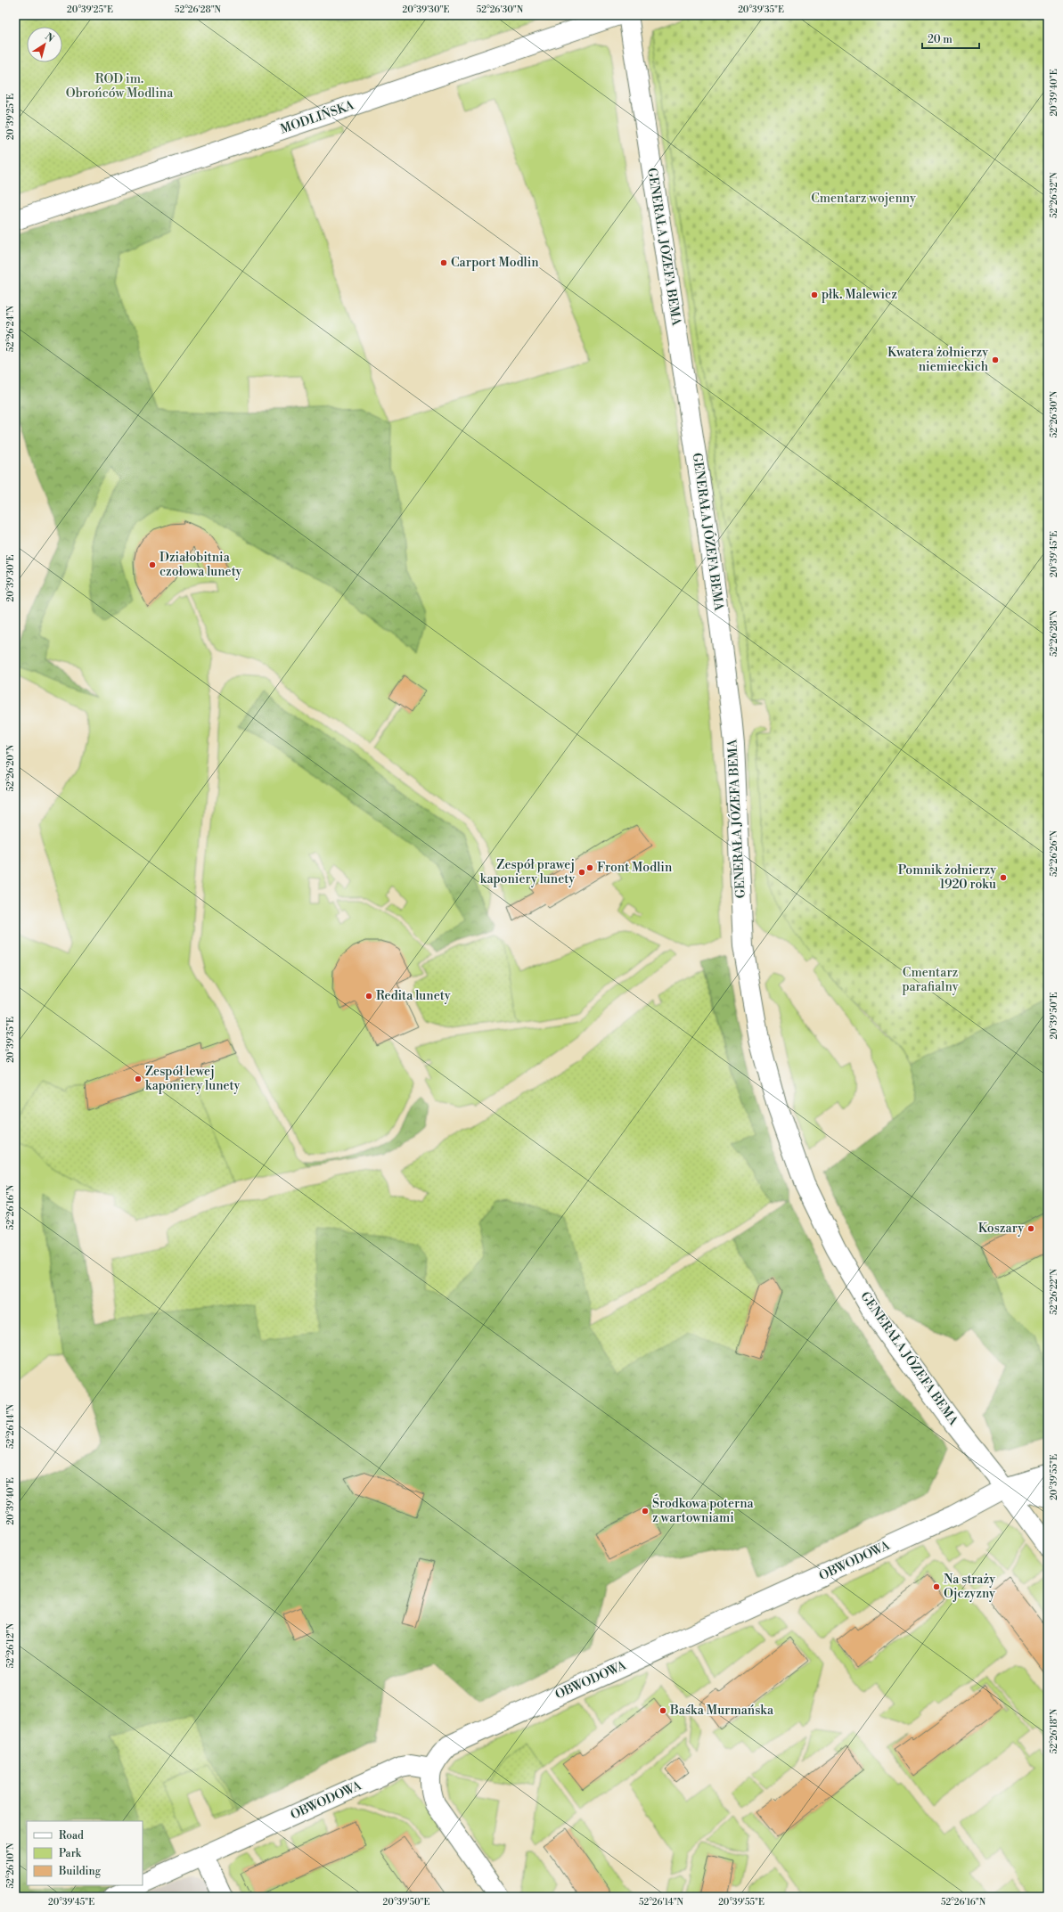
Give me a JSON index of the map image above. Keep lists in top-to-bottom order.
{
  "streets": {
    "street": ["MODLIŃSKA", "GENERAŁA JÓZEFA BEMA", "OBWODOWA"]
  },
  "crossings": [
    ["GENERAŁA JÓZEFA BEMA", "OBWODOWA"]
  ],
  "parks": ["ROD im. Obrońców Modlina", "Cmentarz wojenny", "Cmentarz parafialny"],
  "places": [
    "Carport Modlin",
    "płk. Malewicz",
    "Kwatera żołnierzy niemieckich",
    "Działobitnia czołowa lunety",
    "Front Modlin",
    "Zespół prawej kaponiery lunety",
    "Pomnik żołnierzy 1920 roku",
    "Redita lunety",
    "Zespół lewej kaponiery lunety",
    "Koszary",
    "Środkowa poterna z wartowniami",
    "Na straży Ojczyzny",
    "Baśka Murmańska"
  ],
  "legend": ["Road", "Park", "Building"],
  "scale_bar": "20 m",
  "north": "top right",
  "coordinates": [
    "20°39'25\"E",
    "52°26'28\"N",
    "20°39'30\"E",
    "52°26'30\"N",
    "20°39'35\"E",
    "20°39'40\"E",
    "52°26'32\"N",
    "52°26'24\"N",
    "20°39'45\"E",
    "52°26'20\"N",
    "52°26'26\"N",
    "20°39'50\"E",
    "52°26'16\"N",
    "52°26'22\"N",
    "52°26'14\"N",
    "20°39'55\"E",
    "52°26'12\"N",
    "52°26'18\"N",
    "52°26'10\"N"
  ]
}
